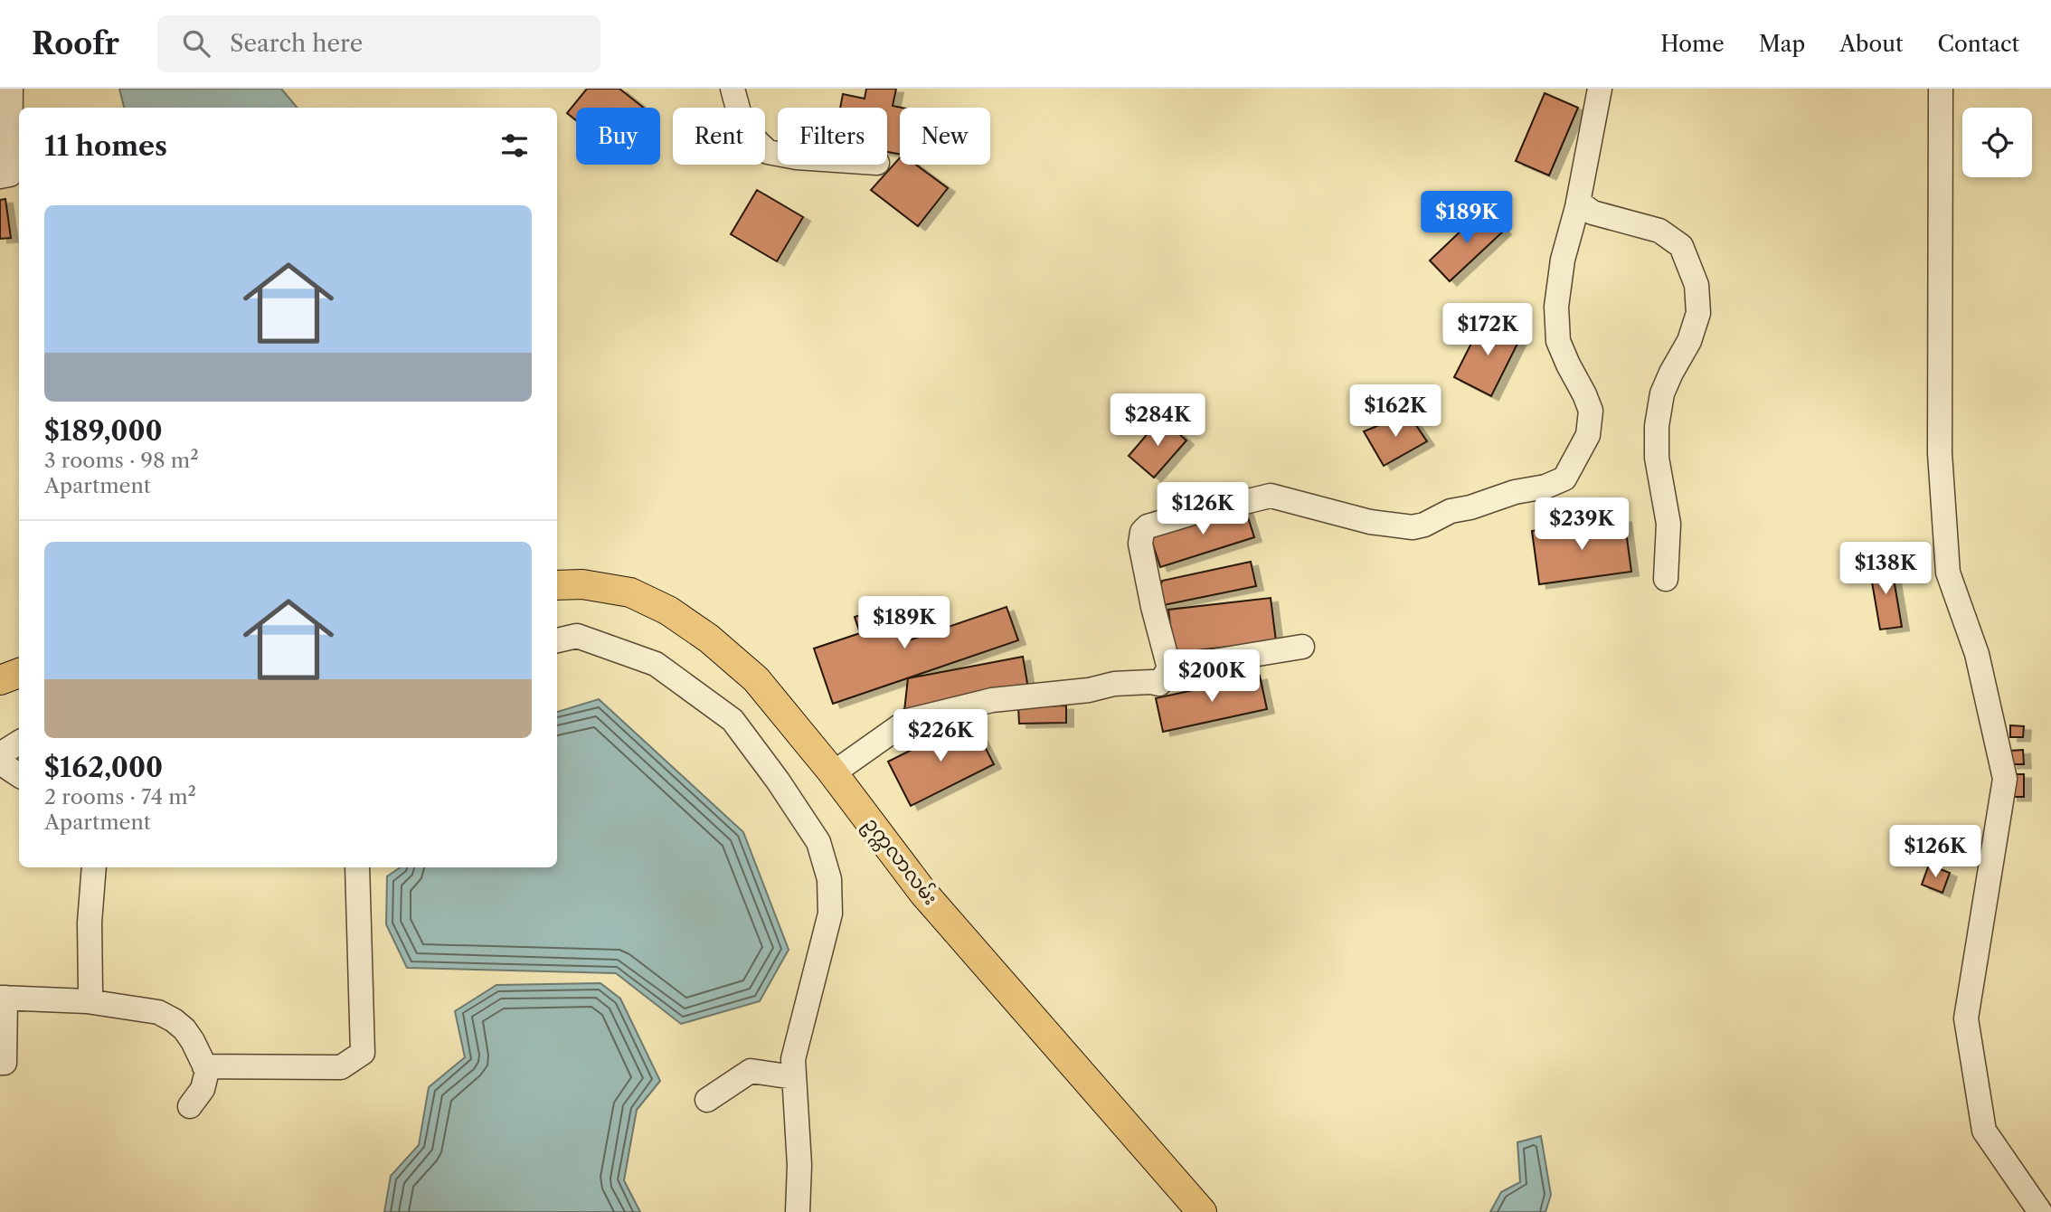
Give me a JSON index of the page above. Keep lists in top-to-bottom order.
{
  "streets": {
    "main road": ["ဥက္ကလာလမ်း"]
  },
  "page": {
    "header": "Roofr",
    "search": "Search here",
    "nav": [
      "Home",
      "Map",
      "About",
      "Contact"
    ],
    "chip": [
      "Buy",
      "Rent",
      "Filters",
      "New"
    ],
    "heading": "11 homes",
    "list": [
      {
        "name": "$189,000",
        "note": "3 rooms · 98 m² · Apartment"
      },
      {
        "name": "$162,000",
        "note": "2 rooms · 74 m² · Apartment"
      }
    ],
    "price": [
      "$189K",
      "$172K",
      "$162K",
      "$284K",
      "$126K",
      "$239K",
      "$138K",
      "$189K",
      "$200K",
      "$226K",
      "$126K"
    ]
  }
}
